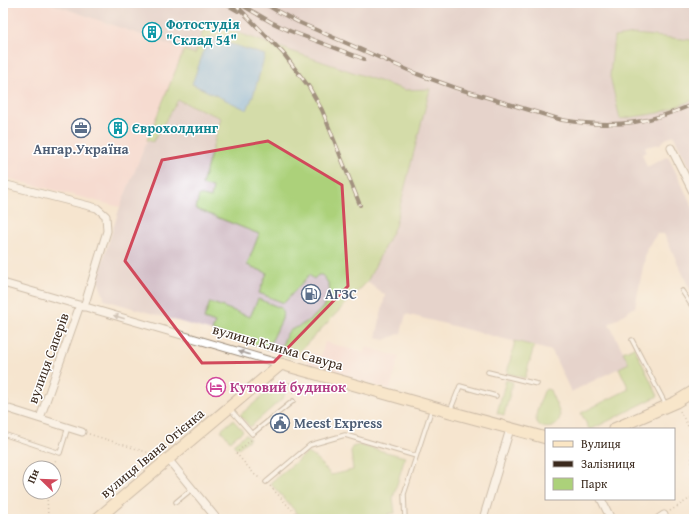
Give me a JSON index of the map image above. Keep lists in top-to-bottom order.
{
  "streets": {
    "street": ["вулиця Клима Савура", "вулиця Саперів", "вулиця Івана Огієнка"]
  },
  "crossings": [
    ["вулиця Клима Савура", "вулиця Саперів"],
    ["вулиця Клима Савура", "вулиця Івана Огієнка"]
  ],
  "one_way": ["вулиця Клима Савура"],
  "places": {
    "building": ["Фотостудія \"Склад 54\"", "Єврохолдинг"],
    "office": ["Ангар.Україна"],
    "fuel station": ["АГЗС"],
    "hotel": ["Кутовий будинок"],
    "public building": ["Meest Express"]
  },
  "legend": ["Вулиця", "Залізниця", "Парк"],
  "north": "top left"
}
